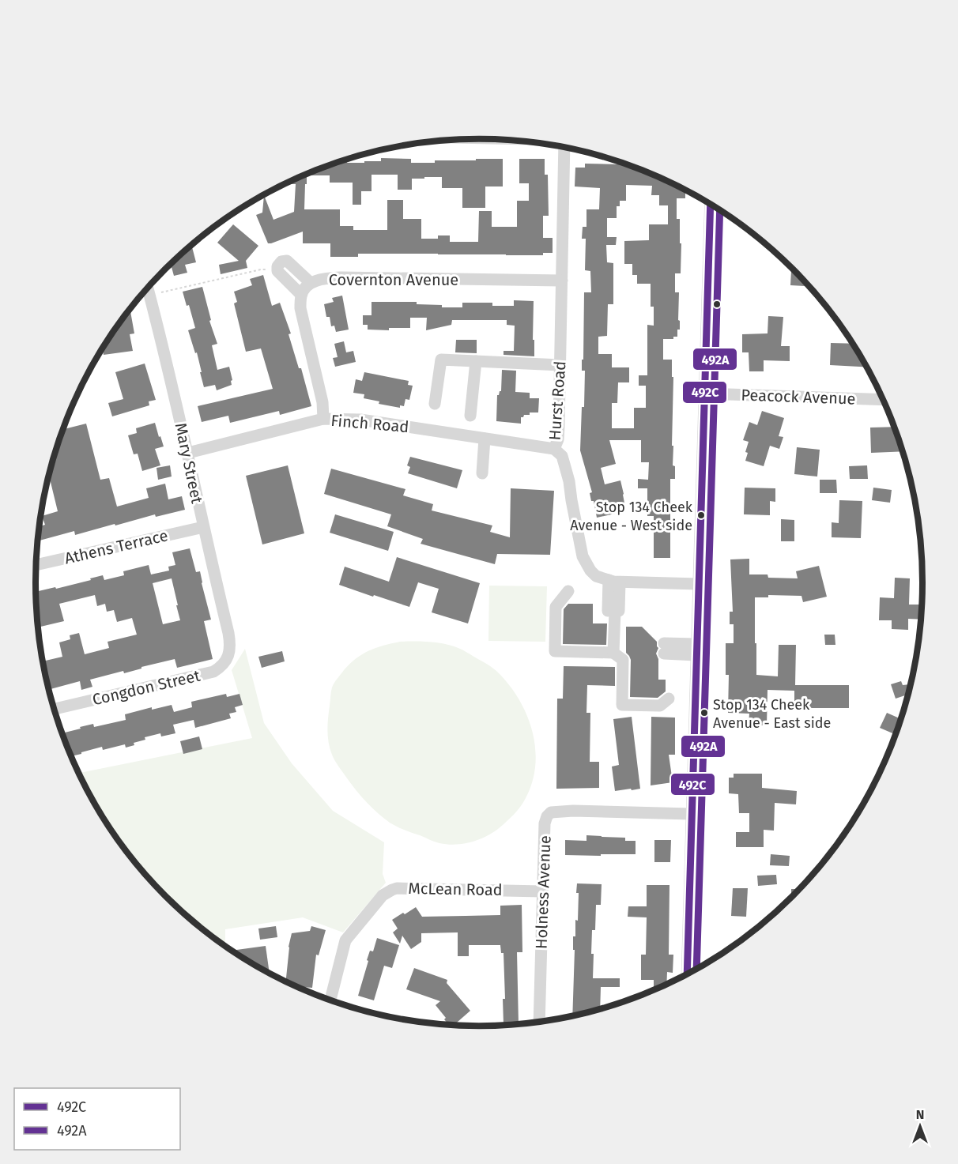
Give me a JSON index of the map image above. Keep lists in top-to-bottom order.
{
  "streets": {
    "street": [
      "Covernton Avenue",
      "Peacock Avenue",
      "Hurst Road",
      "Finch Road",
      "Mary Street",
      "Athens Terrace",
      "Congdon Street",
      "McLean Road",
      "Holness Avenue"
    ]
  },
  "crossings": [
    ["Covernton Avenue", "Hurst Road"],
    ["Hurst Road", "Finch Road"],
    ["Finch Road", "Mary Street"],
    ["Mary Street", "Athens Terrace"],
    ["Mary Street", "Congdon Street"],
    ["McLean Road", "Holness Avenue"]
  ],
  "places": ["Stop 134 Cheek Avenue - West side", "Stop 134 Cheek Avenue - East side"],
  "lines": ["transit line 492C", "transit line 492A"],
  "legend": ["492C", "492A"],
  "north": "top"
}
